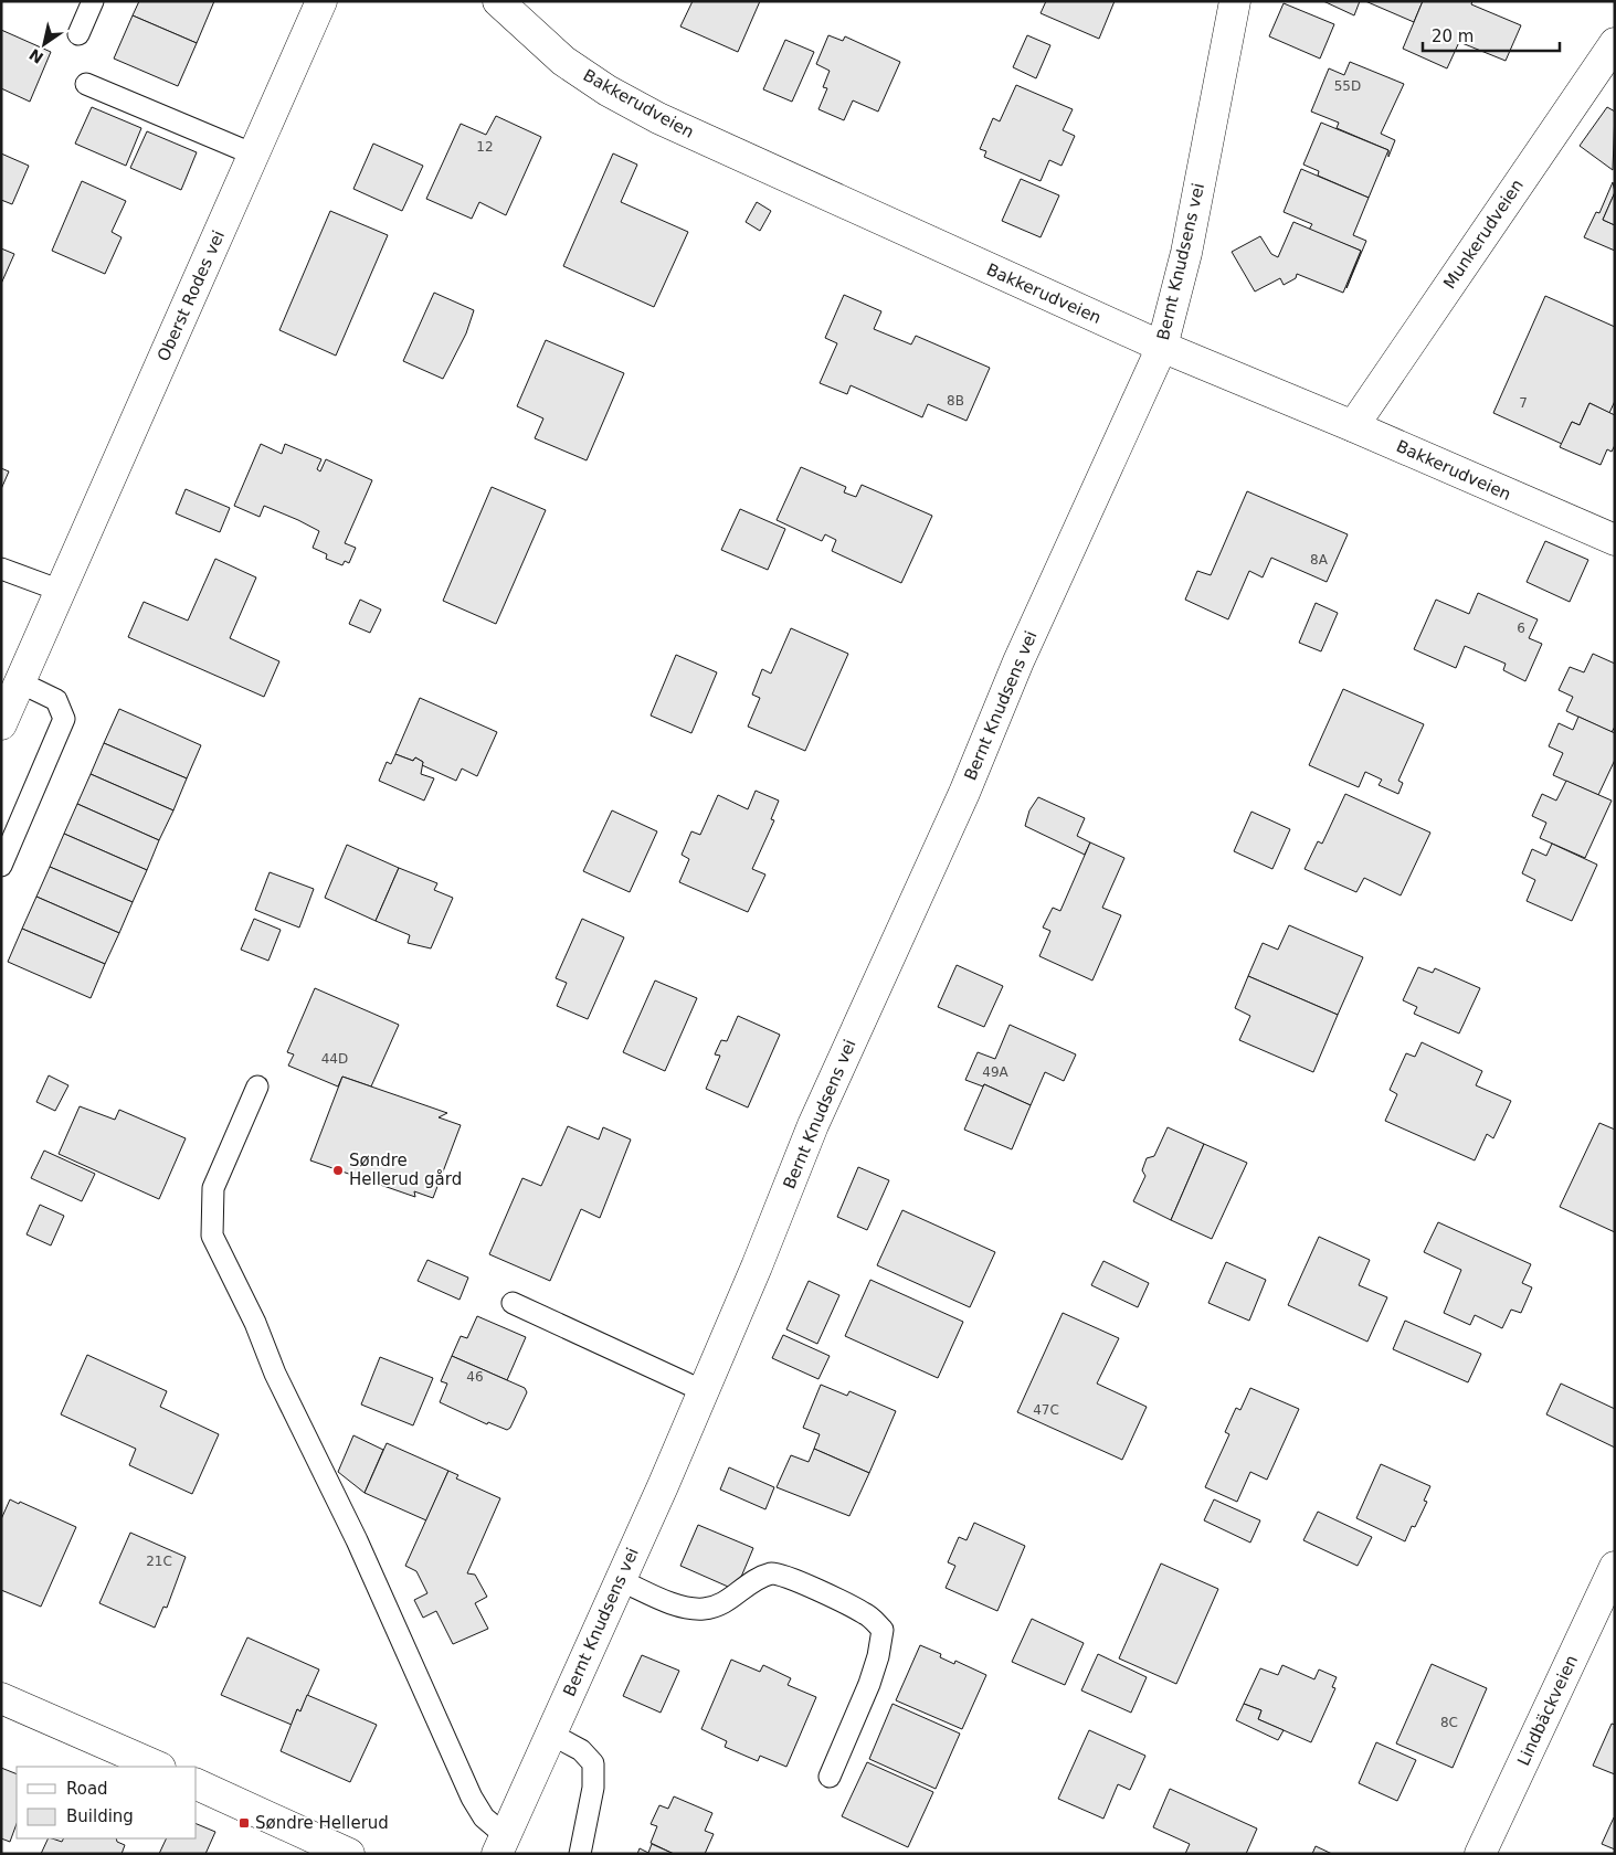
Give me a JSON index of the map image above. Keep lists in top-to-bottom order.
{
  "streets": {
    "street": [
      "Bakkerudveien",
      "Munkerudveien",
      "Bernt Knudsens vei",
      "Oberst Rodes vei",
      "Lindbäckveien"
    ]
  },
  "crossings": [
    ["Bakkerudveien", "Munkerudveien"],
    ["Bakkerudveien", "Bernt Knudsens vei"]
  ],
  "places": {
    "other": ["Søndre Hellerud gård"],
    "transit": ["Søndre Hellerud"]
  },
  "house_numbers": [
    "55D",
    "12",
    "8B",
    "7",
    "8A",
    "6",
    "44D",
    "49A",
    "46",
    "47C",
    "21C",
    "8C"
  ],
  "legend": ["Road", "Building"],
  "scale_bar": "20 m",
  "north": "bottom left"
}
